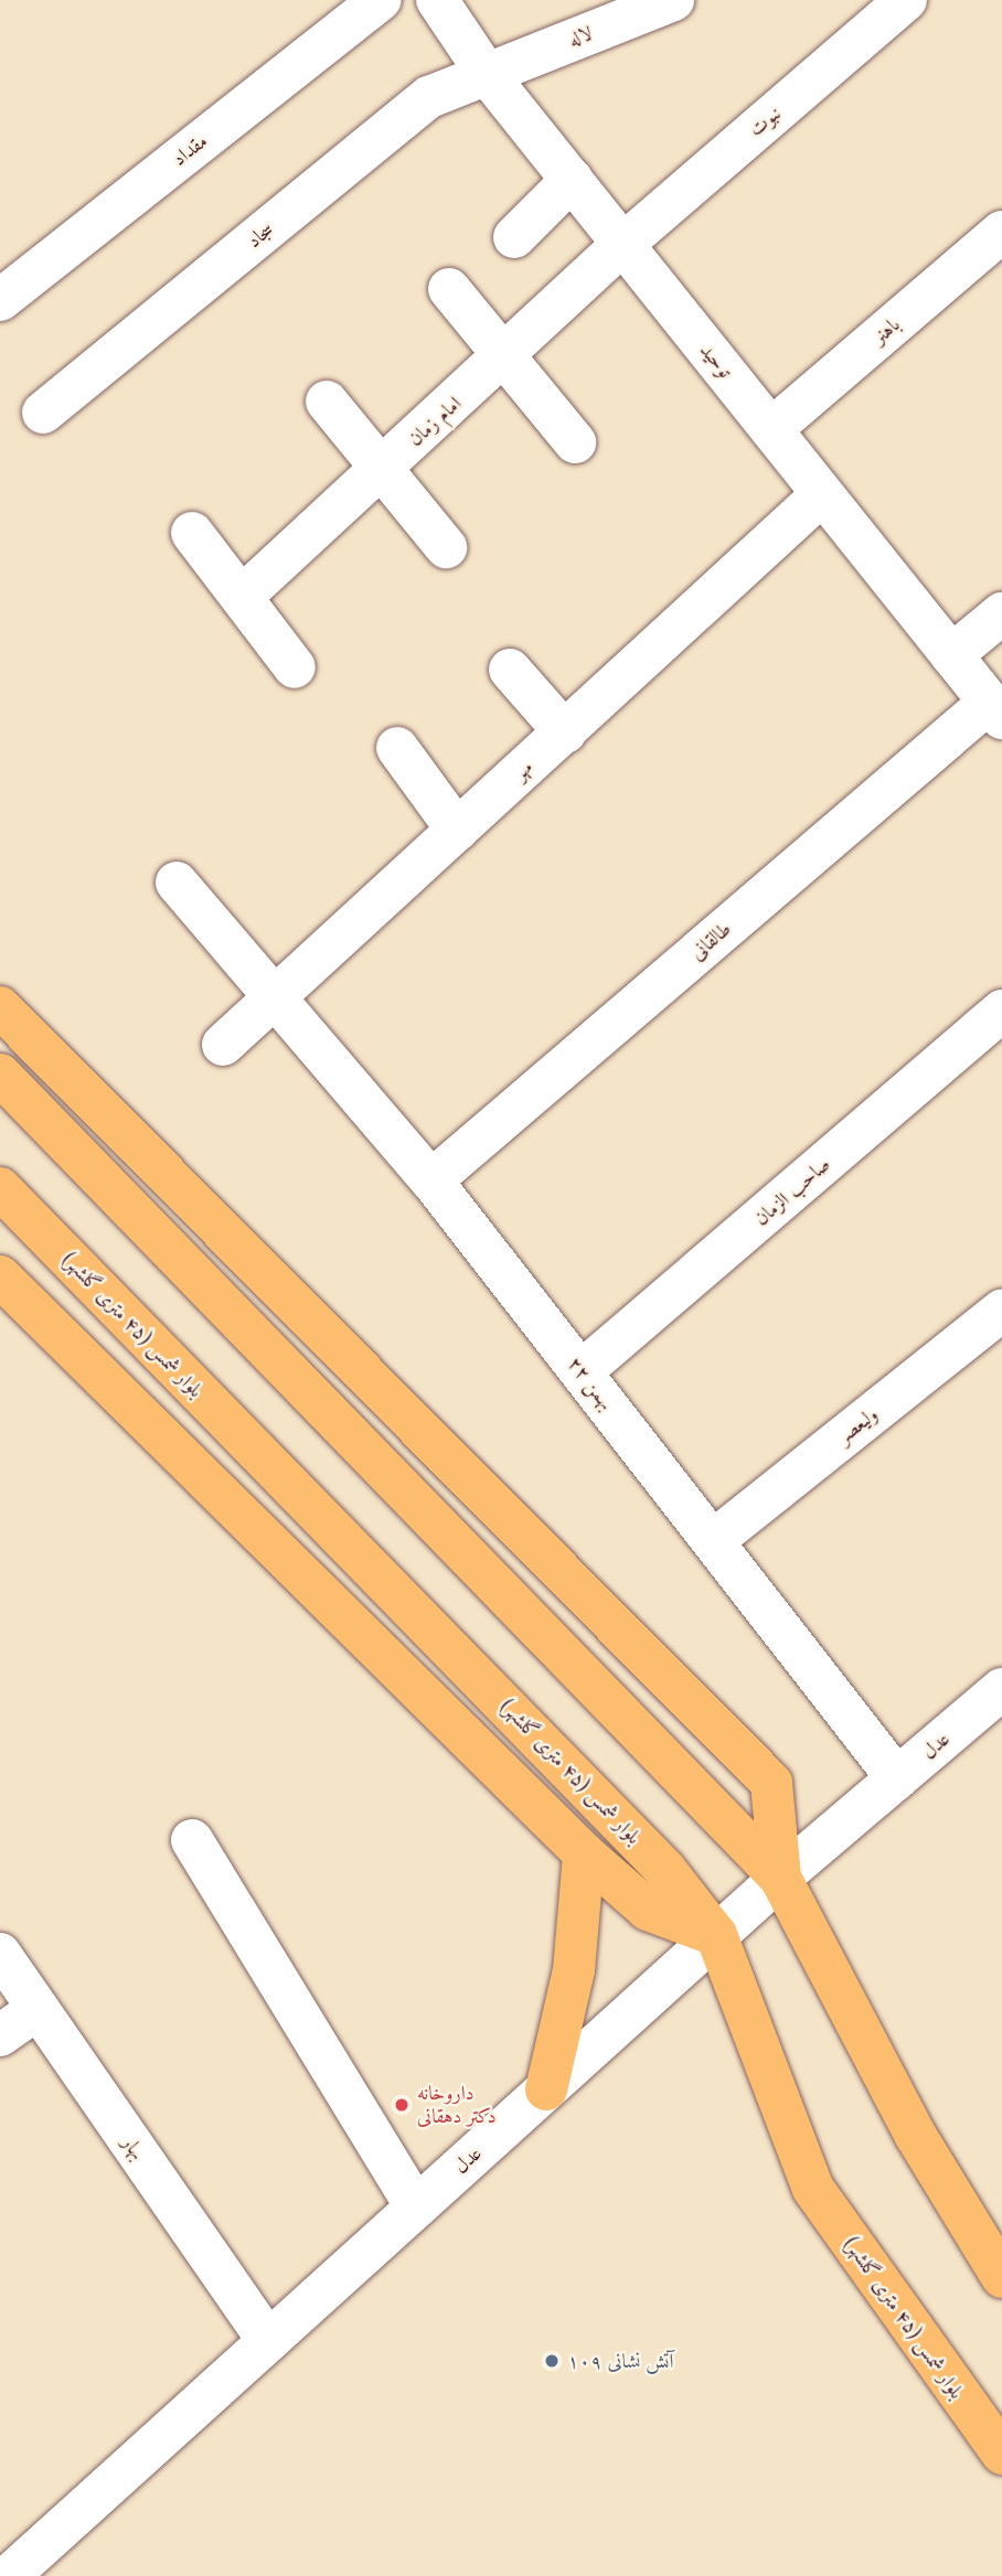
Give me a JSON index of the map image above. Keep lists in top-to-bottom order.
{
  "streets": {
    "main road": ["بلوار شمس (۴۵ متری گلشهر)"],
    "street": [
      "لاله",
      "نبوت",
      "مقداد",
      "سجاد",
      "باهنر",
      "توحید",
      "امام زمان",
      "مهر",
      "طالقانی",
      "صاحب الزمان",
      "۲۲ بهمن",
      "ولیعصر",
      "عدل",
      "بهار"
    ]
  },
  "crossings": [
    ["لاله", "سجاد"],
    ["لاله", "توحید"],
    ["نبوت", "توحید"],
    ["نبوت", "امام زمان"],
    ["سجاد", "توحید"],
    ["باهنر", "توحید"],
    ["توحید", "امام زمان"],
    ["توحید", "مهر"],
    ["توحید", "طالقانی"],
    ["مهر", "۲۲ بهمن"],
    ["طالقانی", "۲۲ بهمن"],
    ["صاحب الزمان", "۲۲ بهمن"],
    ["بلوار شمس (۴۵ متری گلشهر)", "عدل"],
    ["۲۲ بهمن", "ولیعصر"],
    ["۲۲ بهمن", "عدل"],
    ["عدل", "بهار"]
  ],
  "places": ["داروخانه دکتر دهقانی", "آتش نشانی ۱۰۹"]
}
